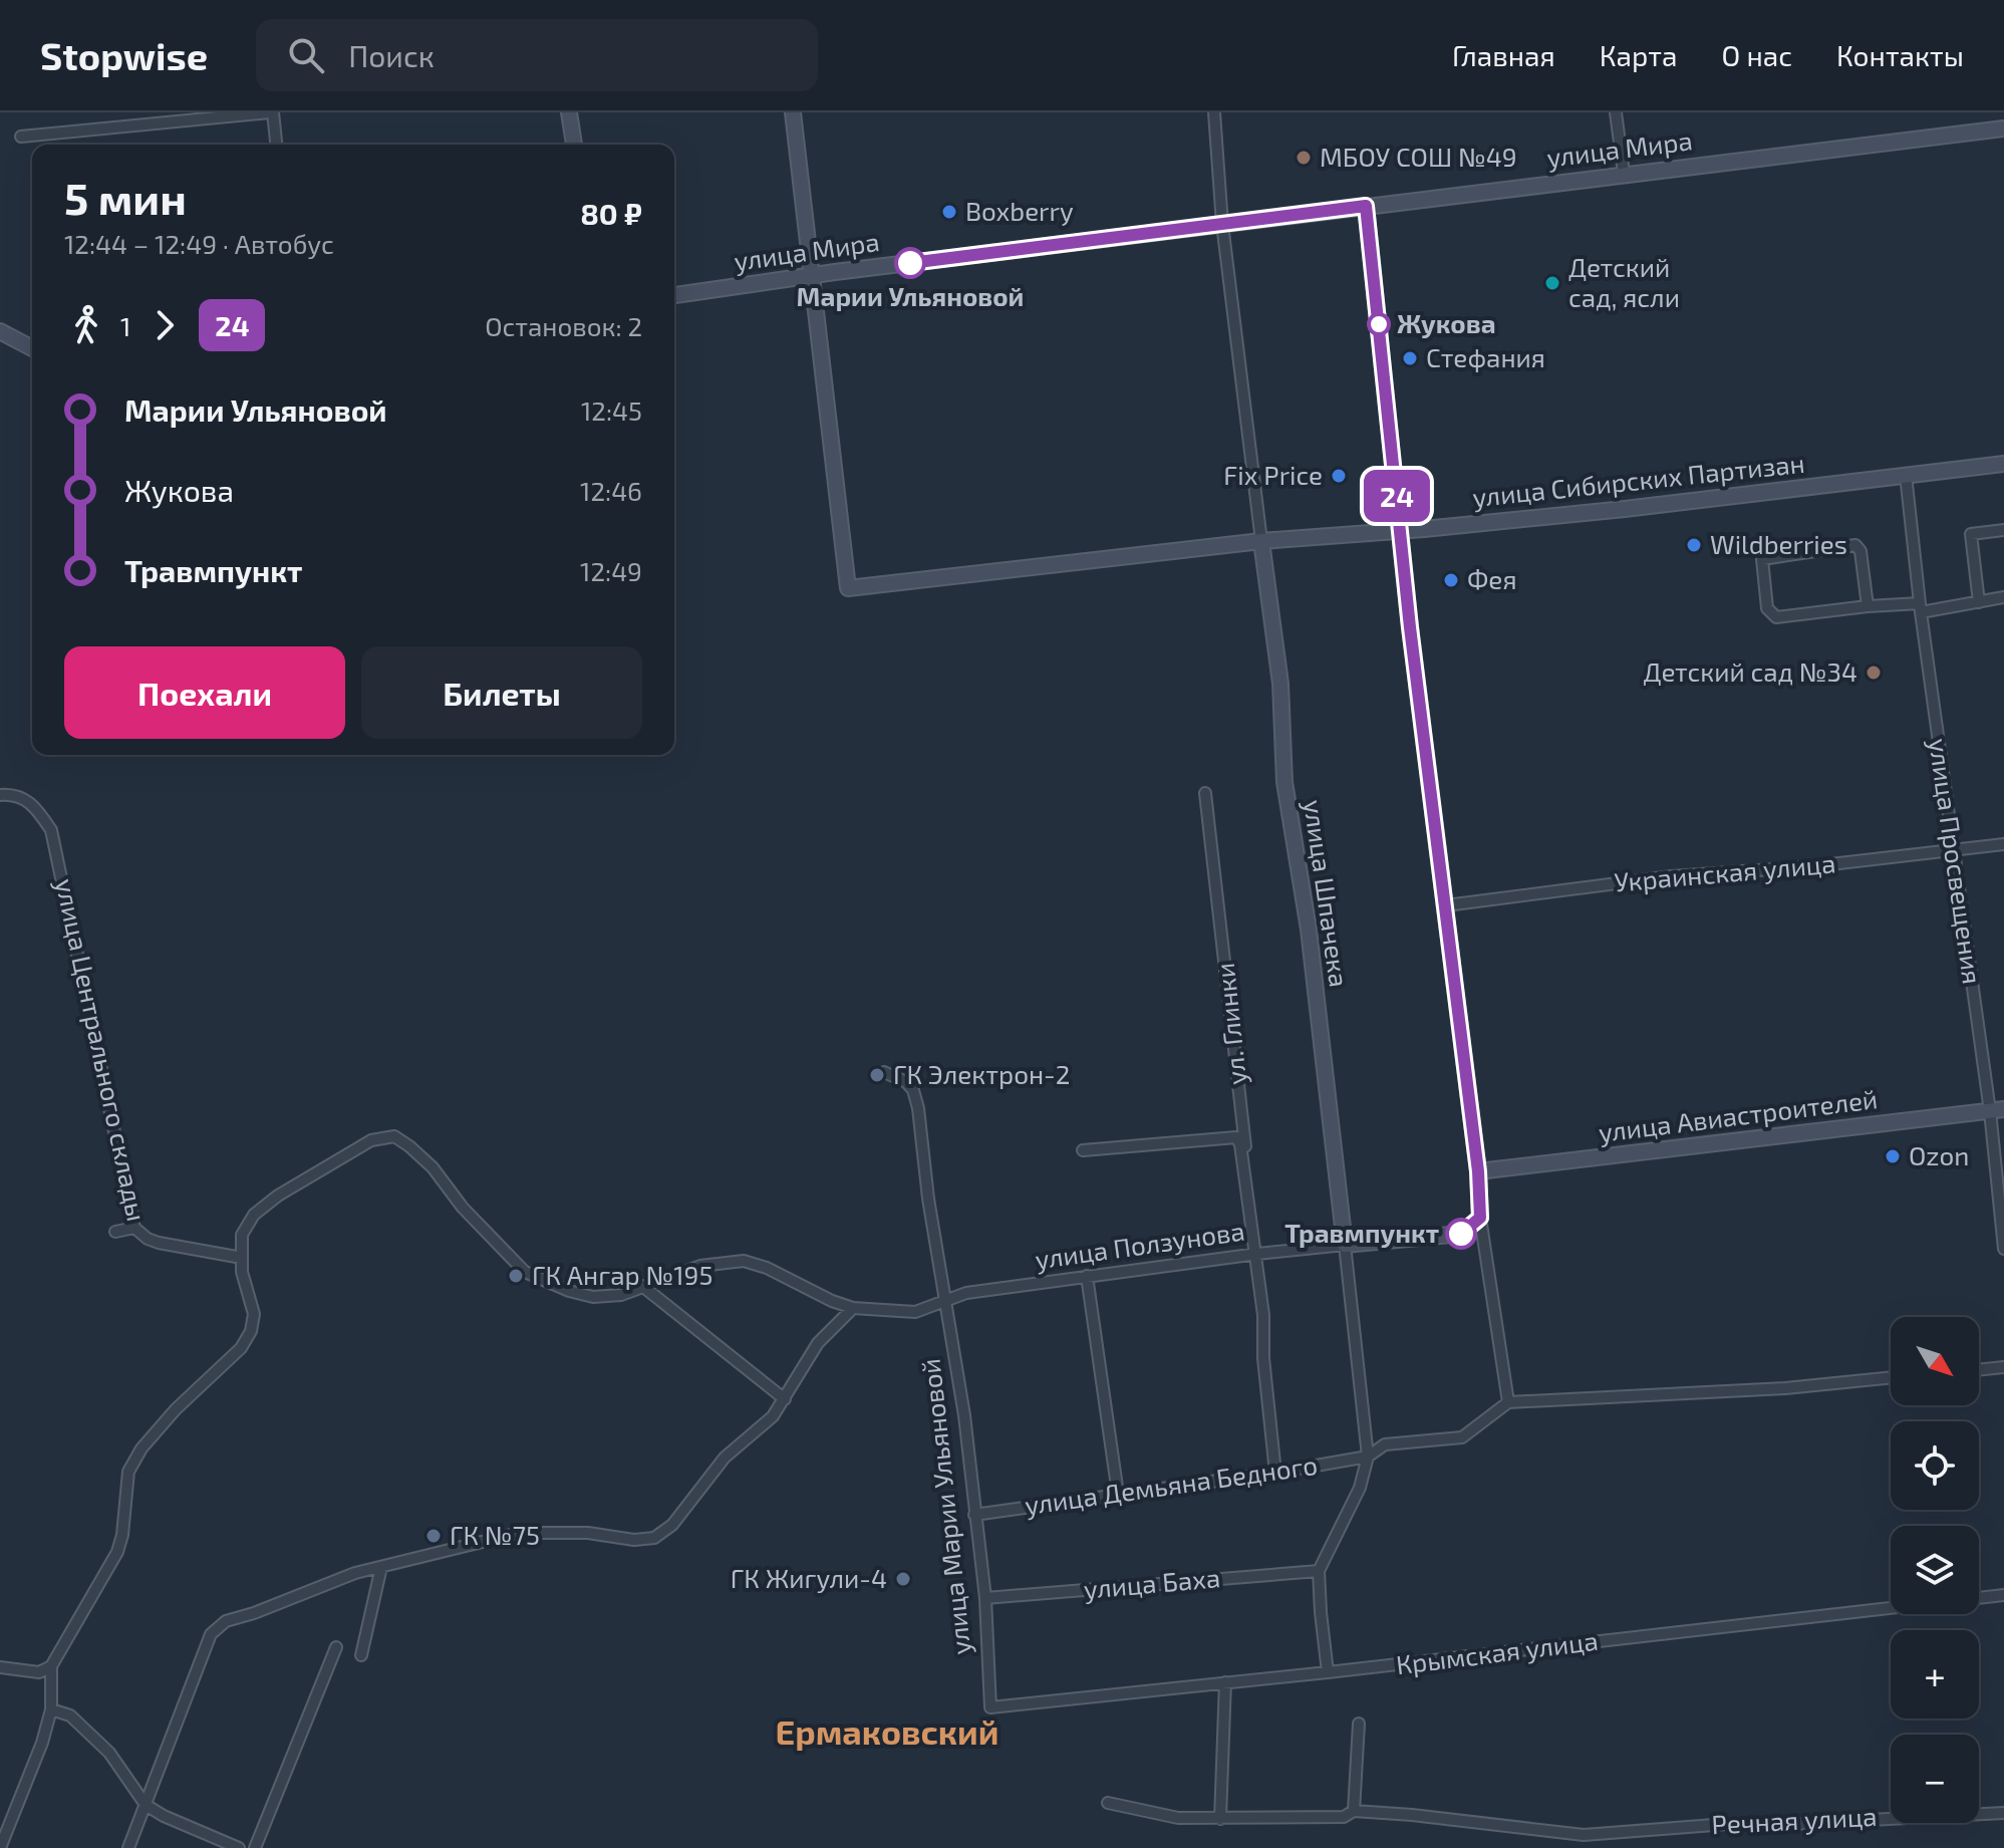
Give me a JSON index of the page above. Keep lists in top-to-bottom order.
{
  "streets": {
    "street": [
      "улица Мира",
      "улица Сибирских Партизан",
      "улица Просвещения",
      "Украинская улица",
      "улица Шпачека",
      "ул. Глинки",
      "улица Центрального склады",
      "улица Авиастроителей",
      "улица Ползунова",
      "улица Демьяна Бедного",
      "улица Марии Ульяновой",
      "улица Баха",
      "Крымская улица",
      "Речная улица"
    ]
  },
  "crossings": [
    ["улица Мира", "улица Сибирских Партизан"],
    ["улица Мира", "улица Шпачека"],
    ["улица Сибирских Партизан", "улица Просвещения"],
    ["улица Сибирских Партизан", "улица Шпачека"],
    ["улица Просвещения", "Украинская улица"],
    ["улица Просвещения", "улица Авиастроителей"],
    ["улица Шпачека", "улица Ползунова"],
    ["улица Шпачека", "улица Демьяна Бедного"],
    ["улица Шпачека", "улица Баха"],
    ["улица Шпачека", "Крымская улица"],
    ["ул. Глинки", "улица Ползунова"],
    ["улица Центрального склады", "улица Ползунова"],
    ["улица Ползунова", "улица Марии Ульяновой"],
    ["улица Демьяна Бедного", "улица Марии Ульяновой"],
    ["улица Марии Ульяновой", "улица Баха"],
    ["улица Марии Ульяновой", "Крымская улица"]
  ],
  "districts": ["Ермаковский"],
  "places": [
    "МБОУ СОШ №49",
    "Boxberry",
    "Марии Ульяновой",
    "Детский сад, ясли",
    "Жукова",
    "Стефания",
    "Fix Price",
    "Wildberries",
    "Фея",
    "Детский сад №34",
    "ГК Электрон-2",
    "Ozon",
    "Травмпункт",
    "ГК Ангар №195",
    "ГК №75",
    "ГК Жигули-4"
  ],
  "lines": ["bus line 24"],
  "north": "bottom right",
  "page": {
    "header": "Stopwise",
    "search": "Поиск",
    "nav": [
      "Главная",
      "Карта",
      "О нас",
      "Контакты"
    ],
    "on_map": "24",
    "heading": ["5 мин", "12:44 – 12:49 · Автобус", "80 ₽"],
    "legs": ["1", "24", "Остановок: 2"],
    "list": [
      {
        "name": "Марии Ульяновой",
        "value": "12:45"
      },
      {
        "name": "Жукова",
        "value": "12:46"
      },
      {
        "name": "Травмпункт",
        "value": "12:49"
      }
    ],
    "buttons": ["Поехали", "Билеты"],
    "map_buttons": ["+", "−"]
  }
}
